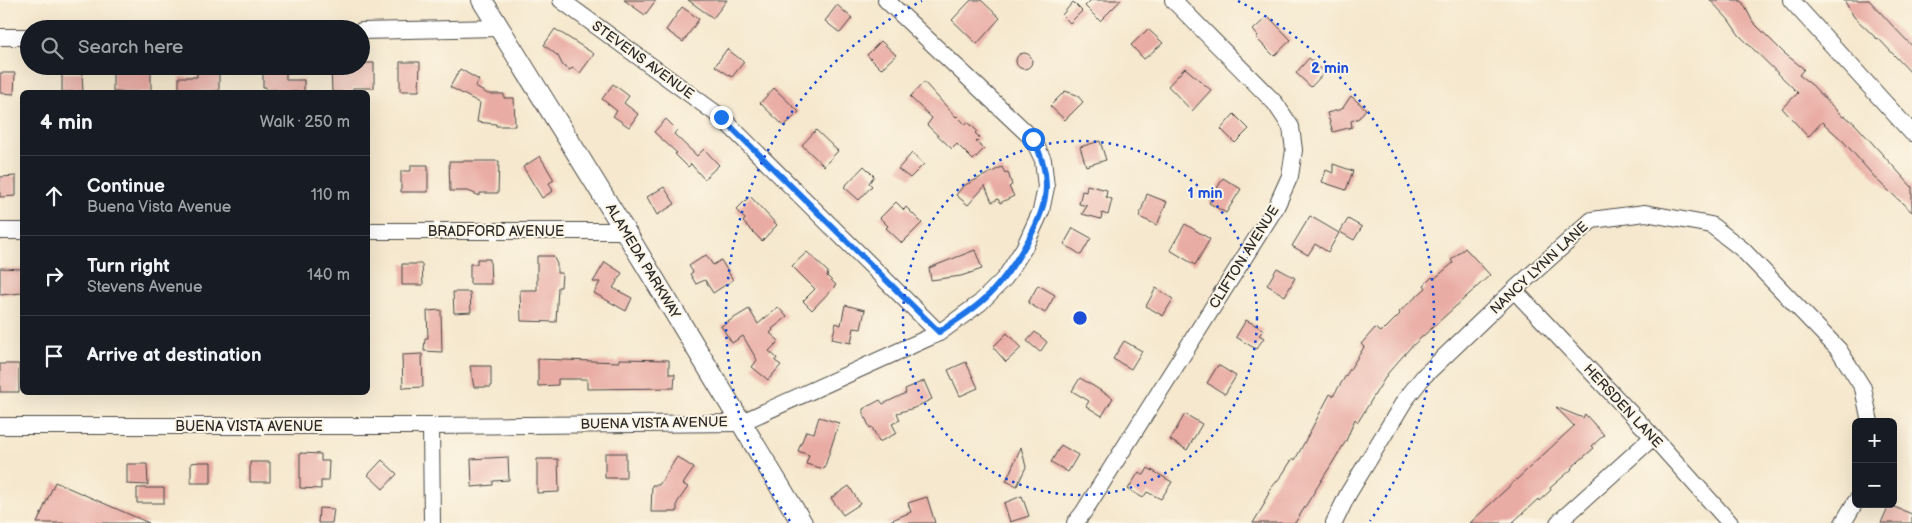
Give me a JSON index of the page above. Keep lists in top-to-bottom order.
{
  "streets": {
    "street": [
      "STEVENS AVENUE",
      "BRADFORD AVENUE",
      "CLIFTON AVENUE",
      "ALAMEDA PARKWAY",
      "NANCY LYNN LANE",
      "HERSDEN LANE",
      "BUENA VISTA AVENUE"
    ]
  },
  "crossings": [
    ["STEVENS AVENUE", "BUENA VISTA AVENUE"],
    ["BRADFORD AVENUE", "ALAMEDA PARKWAY"],
    ["ALAMEDA PARKWAY", "BUENA VISTA AVENUE"],
    ["NANCY LYNN LANE", "HERSDEN LANE"]
  ],
  "page": {
    "search": "Search here",
    "heading": ["4 min", "Walk · 250 m"],
    "list": [
      ["Continue", "Buena Vista Avenue", "110 m"],
      ["Turn right", "Stevens Avenue", "140 m"],
      "Arrive at destination"
    ],
    "map_buttons": ["+", "−"]
  },
  "rings": ["2 min", "1 min"]
}
